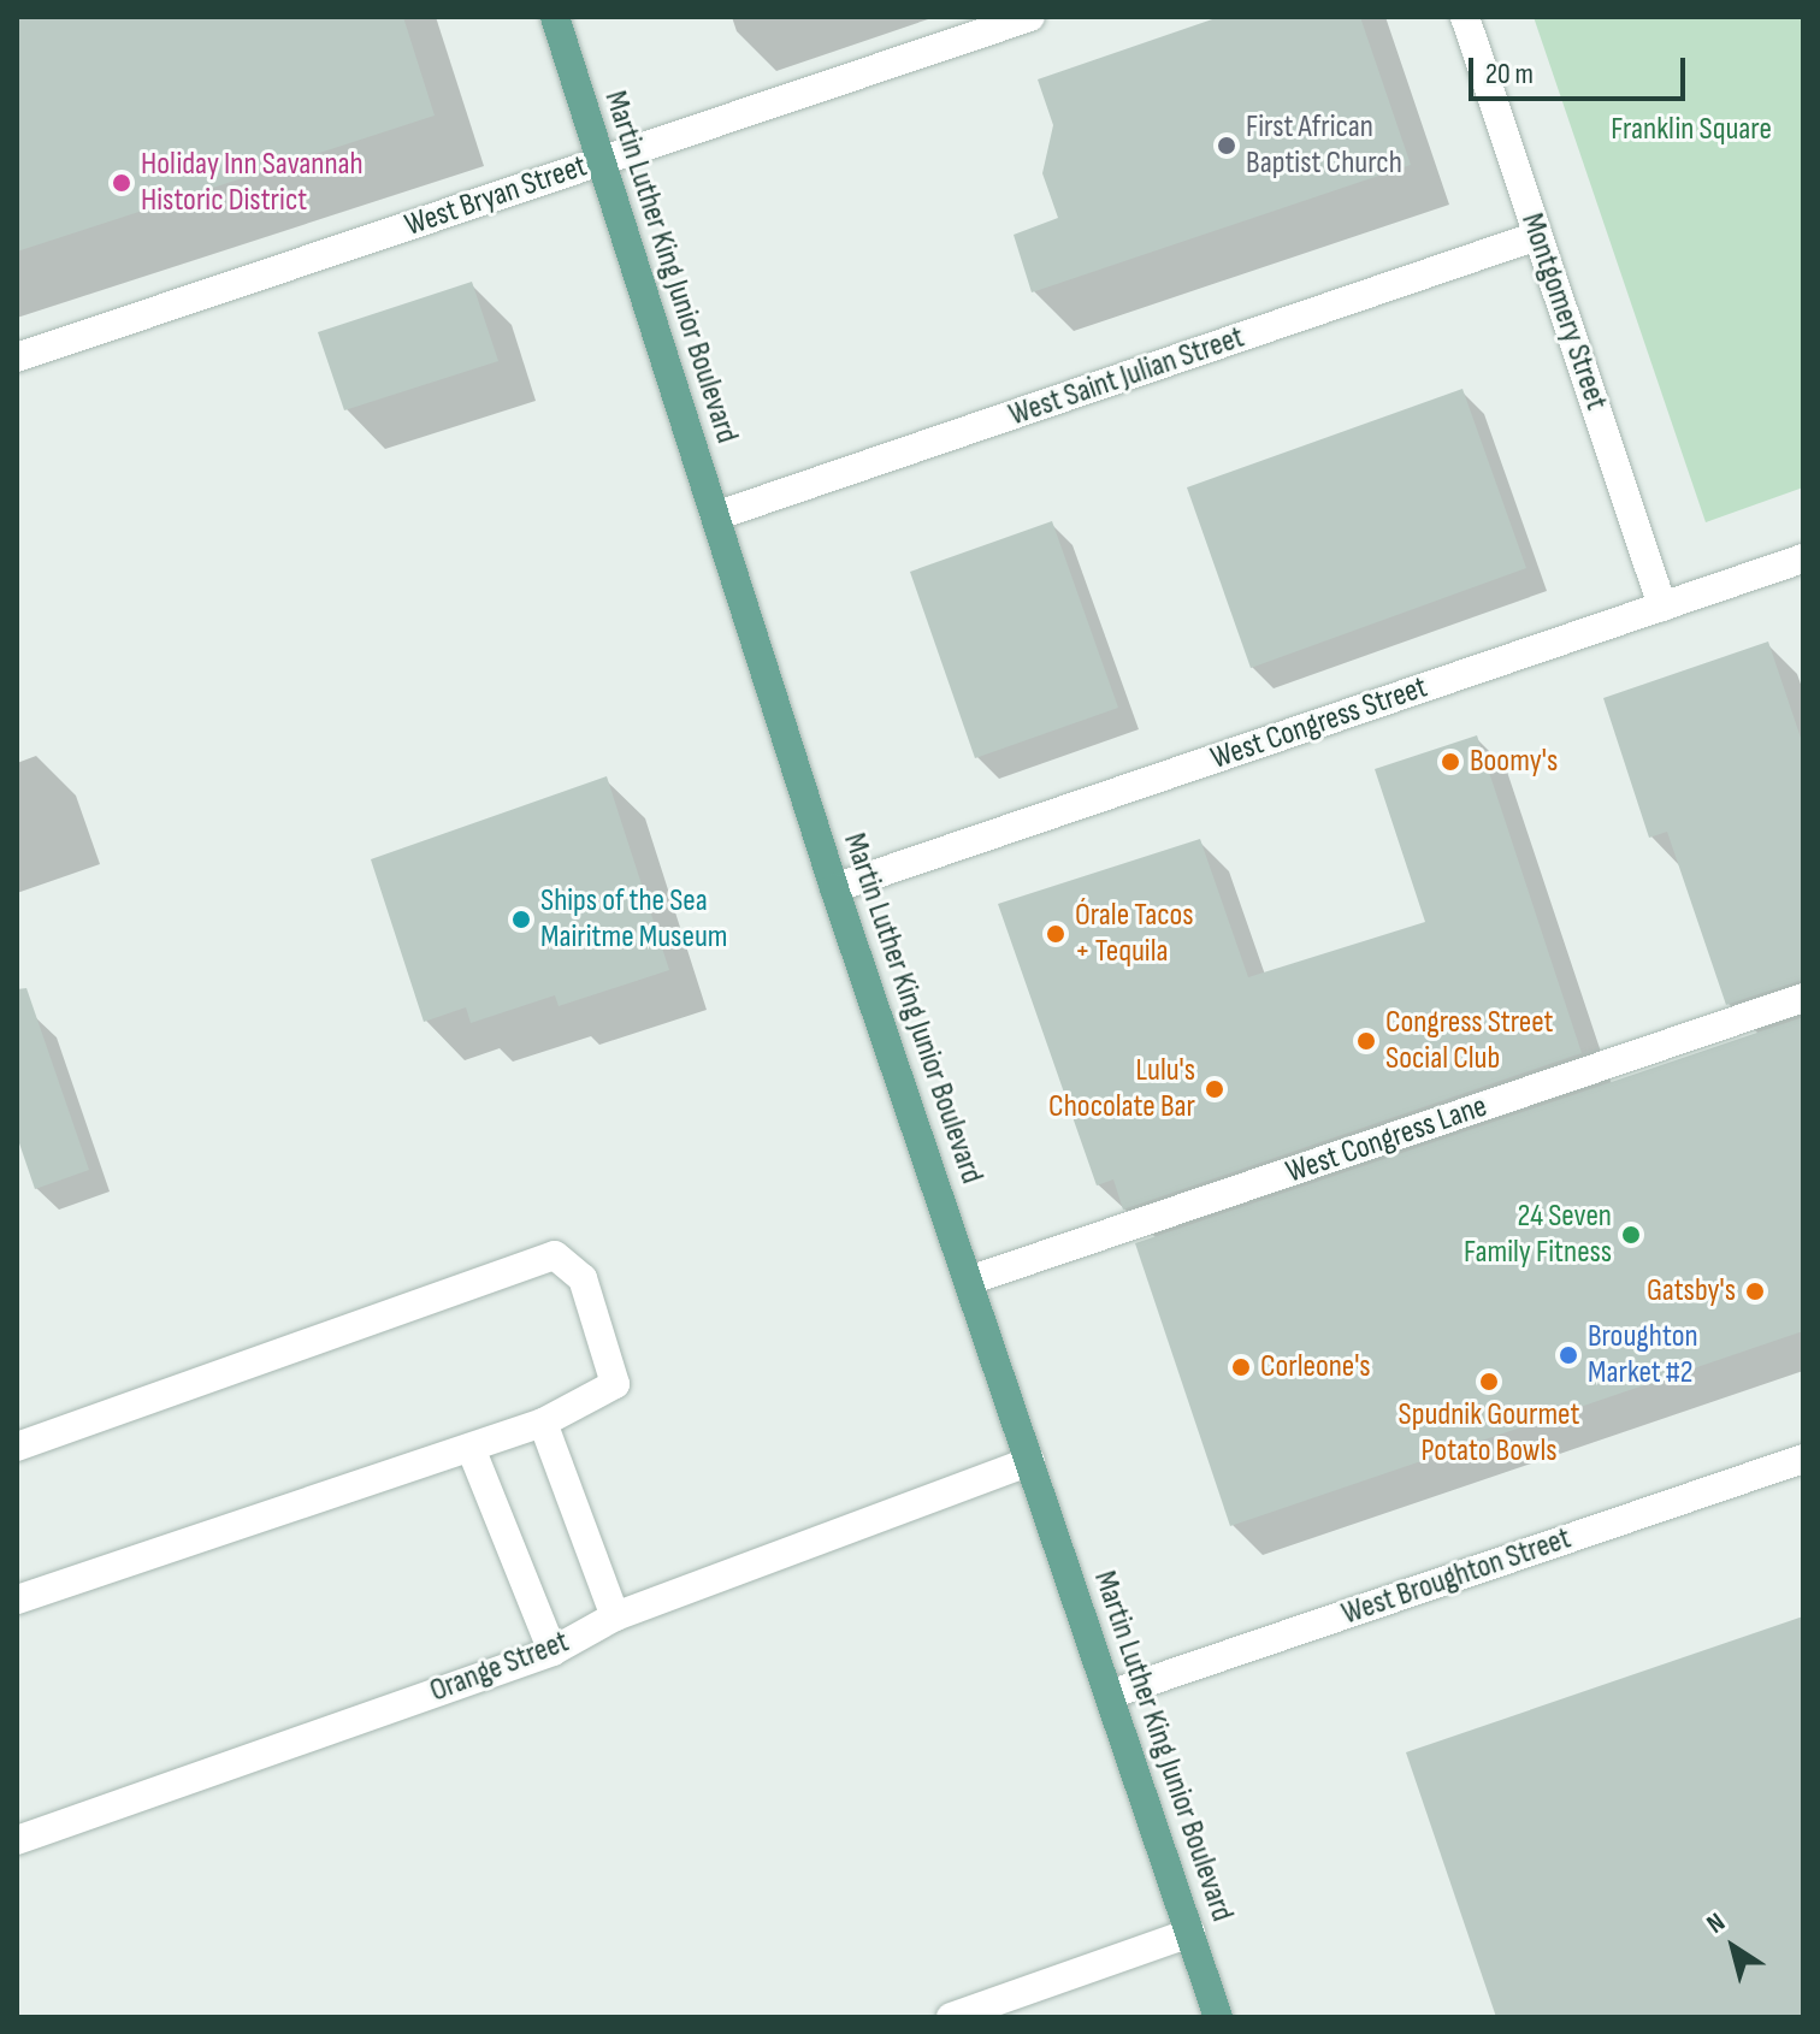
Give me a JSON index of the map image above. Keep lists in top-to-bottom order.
{
  "streets": {
    "main road": ["Martin Luther King Junior Boulevard"],
    "street": [
      "West Bryan Street",
      "Montgomery Street",
      "West Saint Julian Street",
      "West Congress Street",
      "West Congress Lane",
      "West Broughton Street",
      "Orange Street"
    ]
  },
  "crossings": [
    ["West Bryan Street", "Martin Luther King Junior Boulevard"],
    ["Martin Luther King Junior Boulevard", "West Saint Julian Street"],
    ["Martin Luther King Junior Boulevard", "West Congress Street"],
    ["Martin Luther King Junior Boulevard", "West Congress Lane"],
    ["Martin Luther King Junior Boulevard", "West Broughton Street"],
    ["Martin Luther King Junior Boulevard", "Orange Street"],
    ["Montgomery Street", "West Saint Julian Street"],
    ["Montgomery Street", "West Congress Street"]
  ],
  "parks": ["Franklin Square"],
  "places": [
    "First African Baptist Church",
    "Holiday Inn Savannah Historic District",
    "Boomy's",
    "Ships of the Sea Mairitme Museum",
    "Órale Tacos + Tequila",
    "Congress Street Social Club",
    "Lulu's Chocolate Bar",
    "24 Seven Family Fitness",
    "Gatsby's",
    "Broughton Market #2",
    "Corleone's",
    "Spudnik Gourmet Potato Bowls"
  ],
  "scale_bar": "20 m",
  "north": "top left"
}
